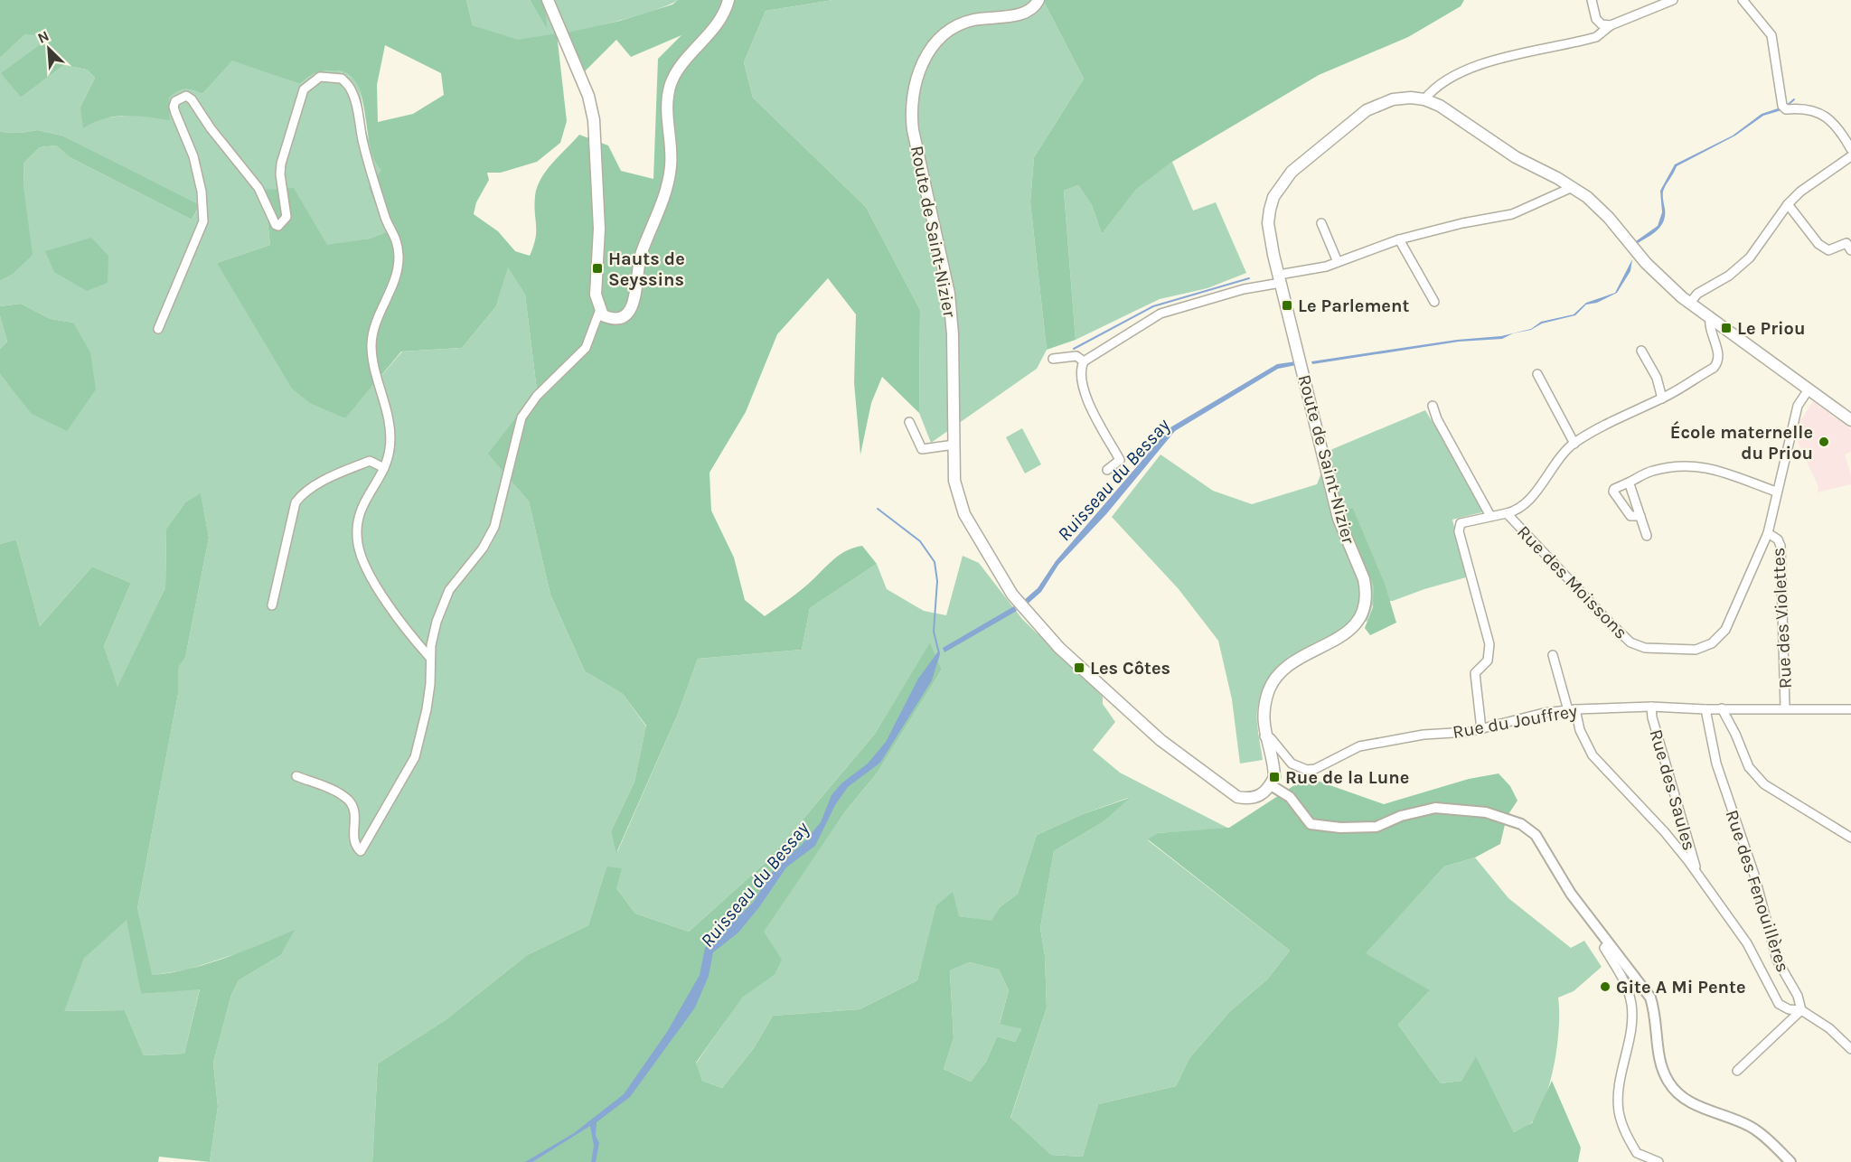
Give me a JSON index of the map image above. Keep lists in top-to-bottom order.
{
  "streets": {
    "main road": ["Route de Saint-Nizier"],
    "street": [
      "Rue des Moissons",
      "Rue des Violettes",
      "Rue du Jouffrey",
      "Rue des Saules",
      "Rue des Fenouillères"
    ]
  },
  "crossings": [
    ["Route de Saint-Nizier", "Rue des Moissons"],
    ["Route de Saint-Nizier", "Rue du Jouffrey"],
    ["Rue des Moissons", "Rue des Violettes"],
    ["Rue des Moissons", "Rue du Jouffrey"],
    ["Rue des Violettes", "Rue du Jouffrey"],
    ["Rue du Jouffrey", "Rue des Saules"],
    ["Rue du Jouffrey", "Rue des Fenouillères"],
    ["Rue des Saules", "Rue des Fenouillères"]
  ],
  "water": ["Ruisseau du Bessay"],
  "places": {
    "transit": [
      "Hauts de Seyssins",
      "Le Parlement",
      "Le Priou",
      "Les Côtes",
      "Rue de la Lune"
    ],
    "other": ["École maternelle du Priou", "Gite A Mi Pente"]
  },
  "north": "top left"
}
